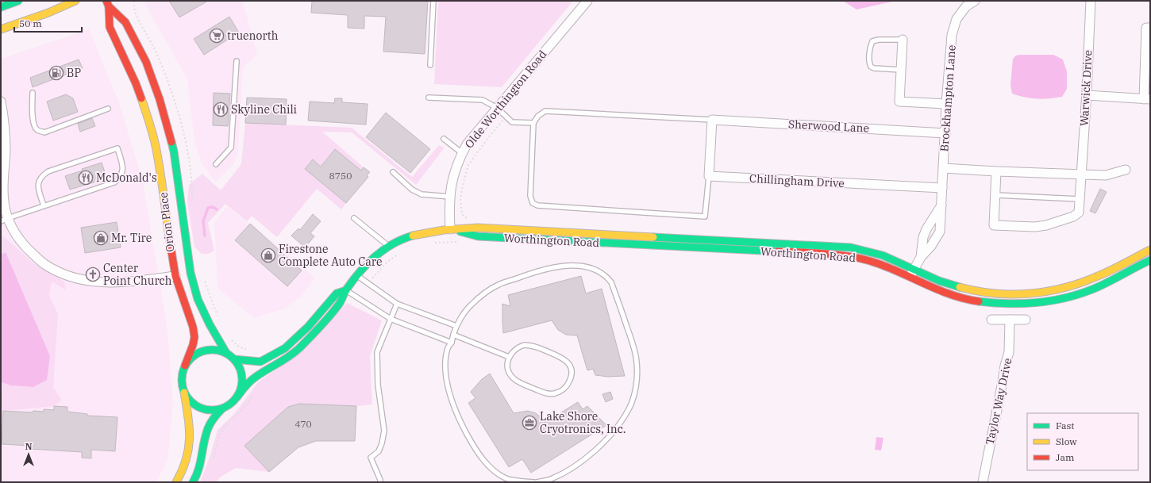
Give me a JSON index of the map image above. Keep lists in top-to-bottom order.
{
  "streets": {
    "street": [
      "Warwick Drive",
      "Brockhampton Lane",
      "Olde Worthington Road",
      "Sherwood Lane",
      "Chillingham Drive",
      "Orion Place",
      "Worthington Road",
      "Taylor Way Drive"
    ]
  },
  "crossings": [
    ["Brockhampton Lane", "Sherwood Lane"],
    ["Brockhampton Lane", "Chillingham Drive"],
    ["Brockhampton Lane", "Worthington Road"],
    ["Olde Worthington Road", "Worthington Road"],
    ["Orion Place", "Worthington Road"]
  ],
  "places": {
    "supermarket": ["truenorth"],
    "fuel station": ["BP"],
    "restaurant": ["Skyline Chili", "McDonald's"],
    "shop": ["Mr. Tire", "Firestone Complete Auto Care"],
    "church": ["Center Point Church"],
    "office": ["Lake Shore Cryotronics, Inc."]
  },
  "house_numbers": ["8750", "470"],
  "legend": ["Fast", "Slow", "Jam"],
  "scale_bar": "50 m",
  "north": "top"
}
